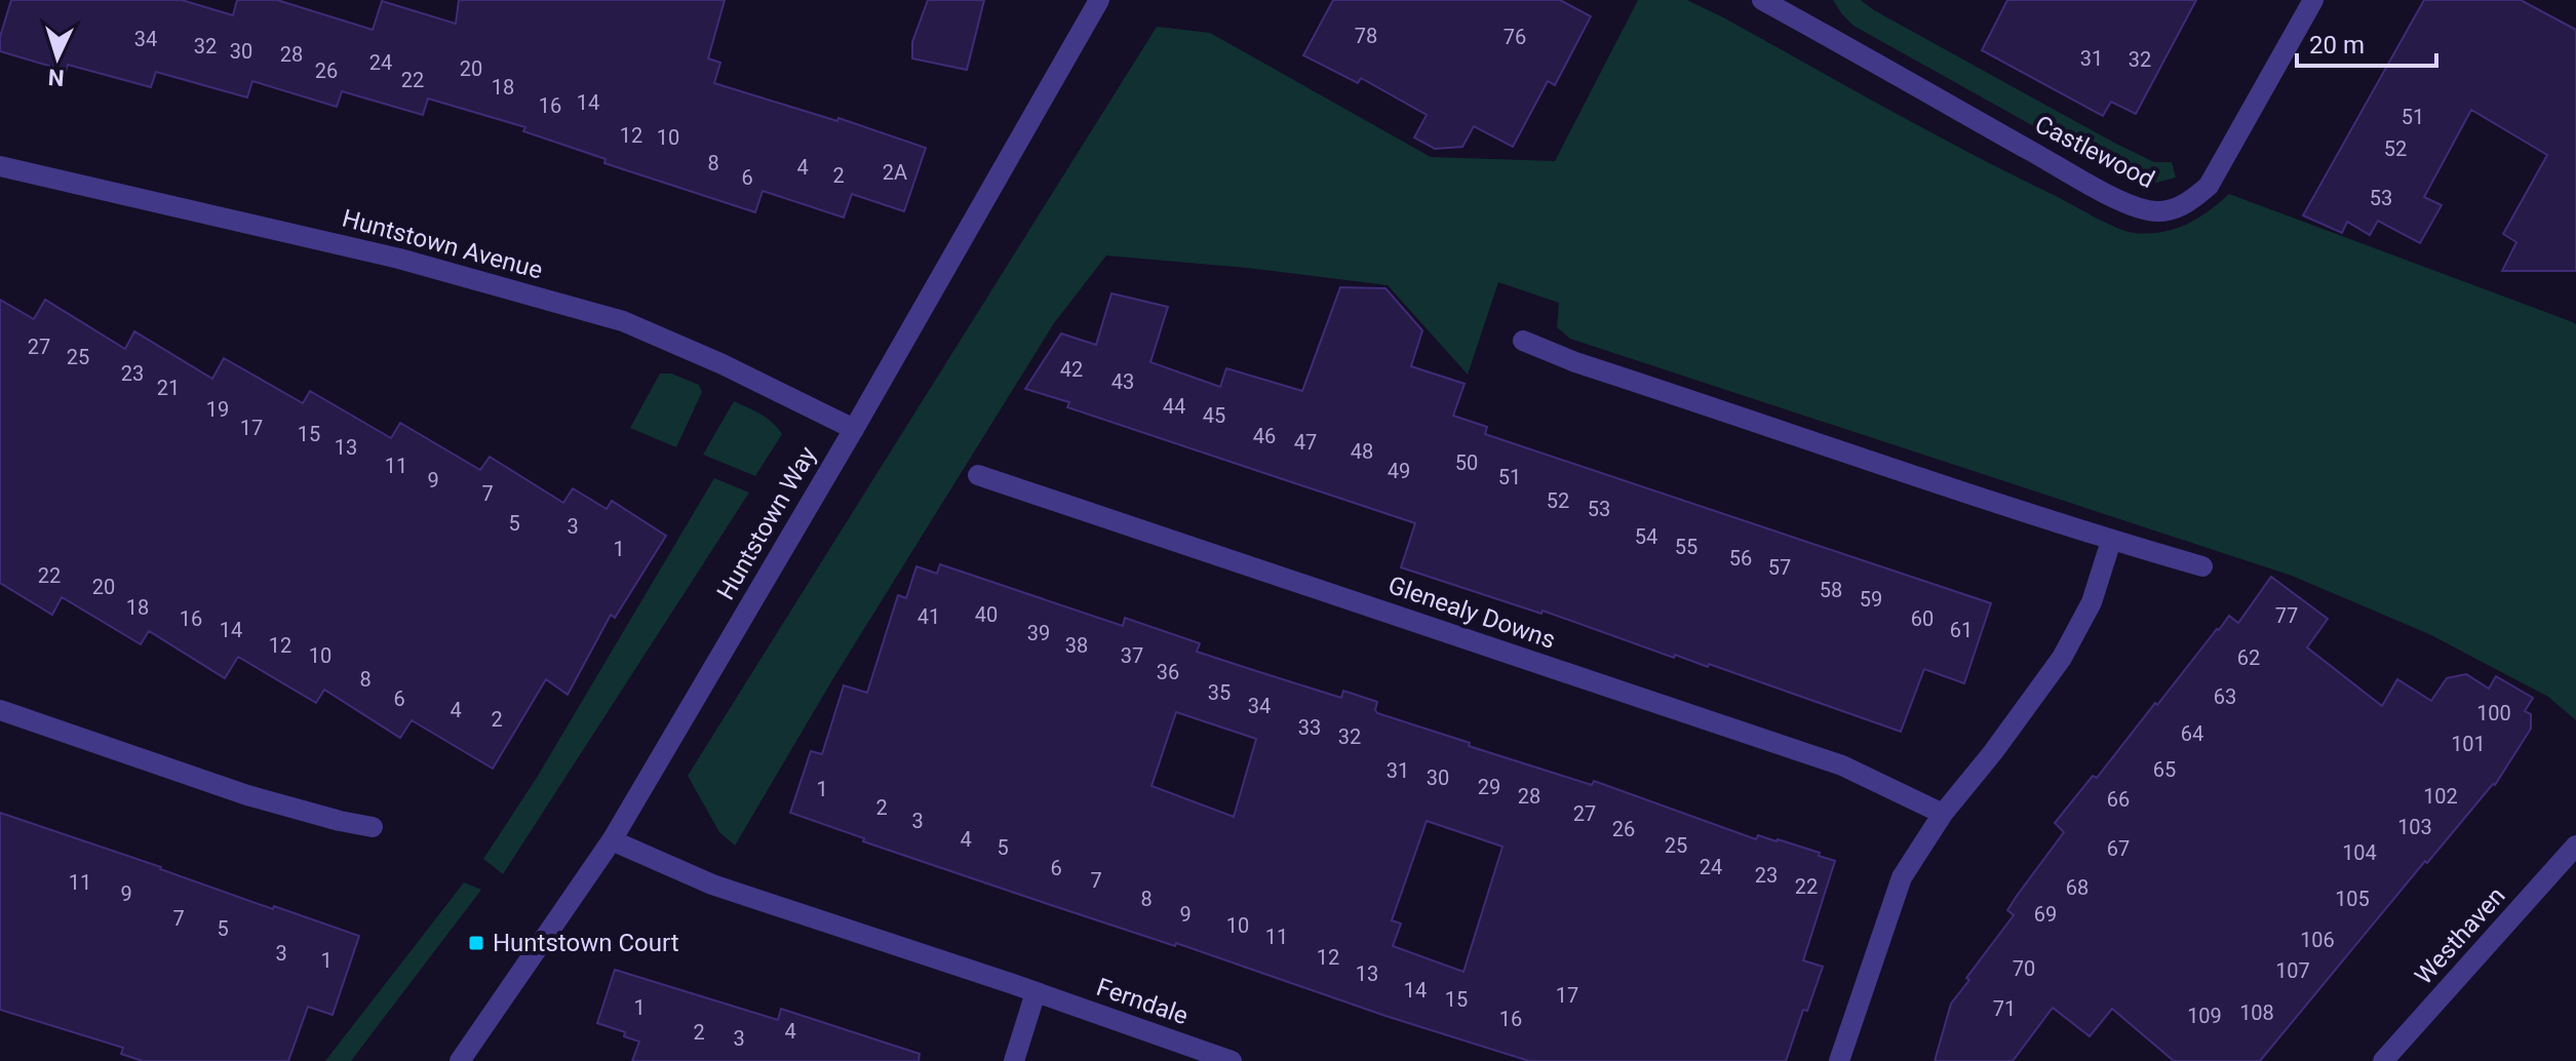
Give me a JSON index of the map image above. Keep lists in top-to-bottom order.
{
  "streets": {
    "street": [
      "Castlewood",
      "Huntstown Avenue",
      "Huntstown Way",
      "Glenealy Downs",
      "Westhaven",
      "Ferndale"
    ]
  },
  "crossings": [
    ["Huntstown Avenue", "Huntstown Way"],
    ["Huntstown Way", "Ferndale"]
  ],
  "places": {
    "transit": ["Huntstown Court"]
  },
  "house_numbers": [
    "78",
    "76",
    "34",
    "32",
    "30",
    "28",
    "31",
    "32",
    "24",
    "20",
    "26",
    "22",
    "18",
    "14",
    "16",
    "51",
    "12",
    "10",
    "52",
    "8",
    "4",
    "2A",
    "2",
    "6",
    "53",
    "27",
    "25",
    "42",
    "23",
    "43",
    "21",
    "44",
    "19",
    "45",
    "17",
    "15",
    "46",
    "47",
    "13",
    "48",
    "50",
    "11",
    "49",
    "51",
    "9",
    "7",
    "52",
    "53",
    "5",
    "3",
    "54",
    "55",
    "1",
    "56",
    "57",
    "22",
    "20",
    "58",
    "59",
    "18",
    "40",
    "77",
    "41",
    "16",
    "60",
    "14",
    "61",
    "39",
    "12",
    "38",
    "10",
    "37",
    "62",
    "36",
    "8",
    "35",
    "63",
    "6",
    "34",
    "4",
    "100",
    "2",
    "33",
    "64",
    "32",
    "101",
    "65",
    "31",
    "30",
    "29",
    "1",
    "28",
    "102",
    "66",
    "2",
    "27",
    "3",
    "103",
    "26",
    "4",
    "25",
    "5",
    "67",
    "104",
    "24",
    "6",
    "23",
    "7",
    "11",
    "22",
    "68",
    "9",
    "8",
    "105",
    "9",
    "69",
    "7",
    "10",
    "5",
    "11",
    "106",
    "3",
    "12",
    "1",
    "70",
    "107",
    "13",
    "14",
    "17",
    "15",
    "1",
    "71",
    "108",
    "109",
    "16",
    "4",
    "2",
    "3"
  ],
  "scale_bar": "20 m",
  "north": "bottom"
}
